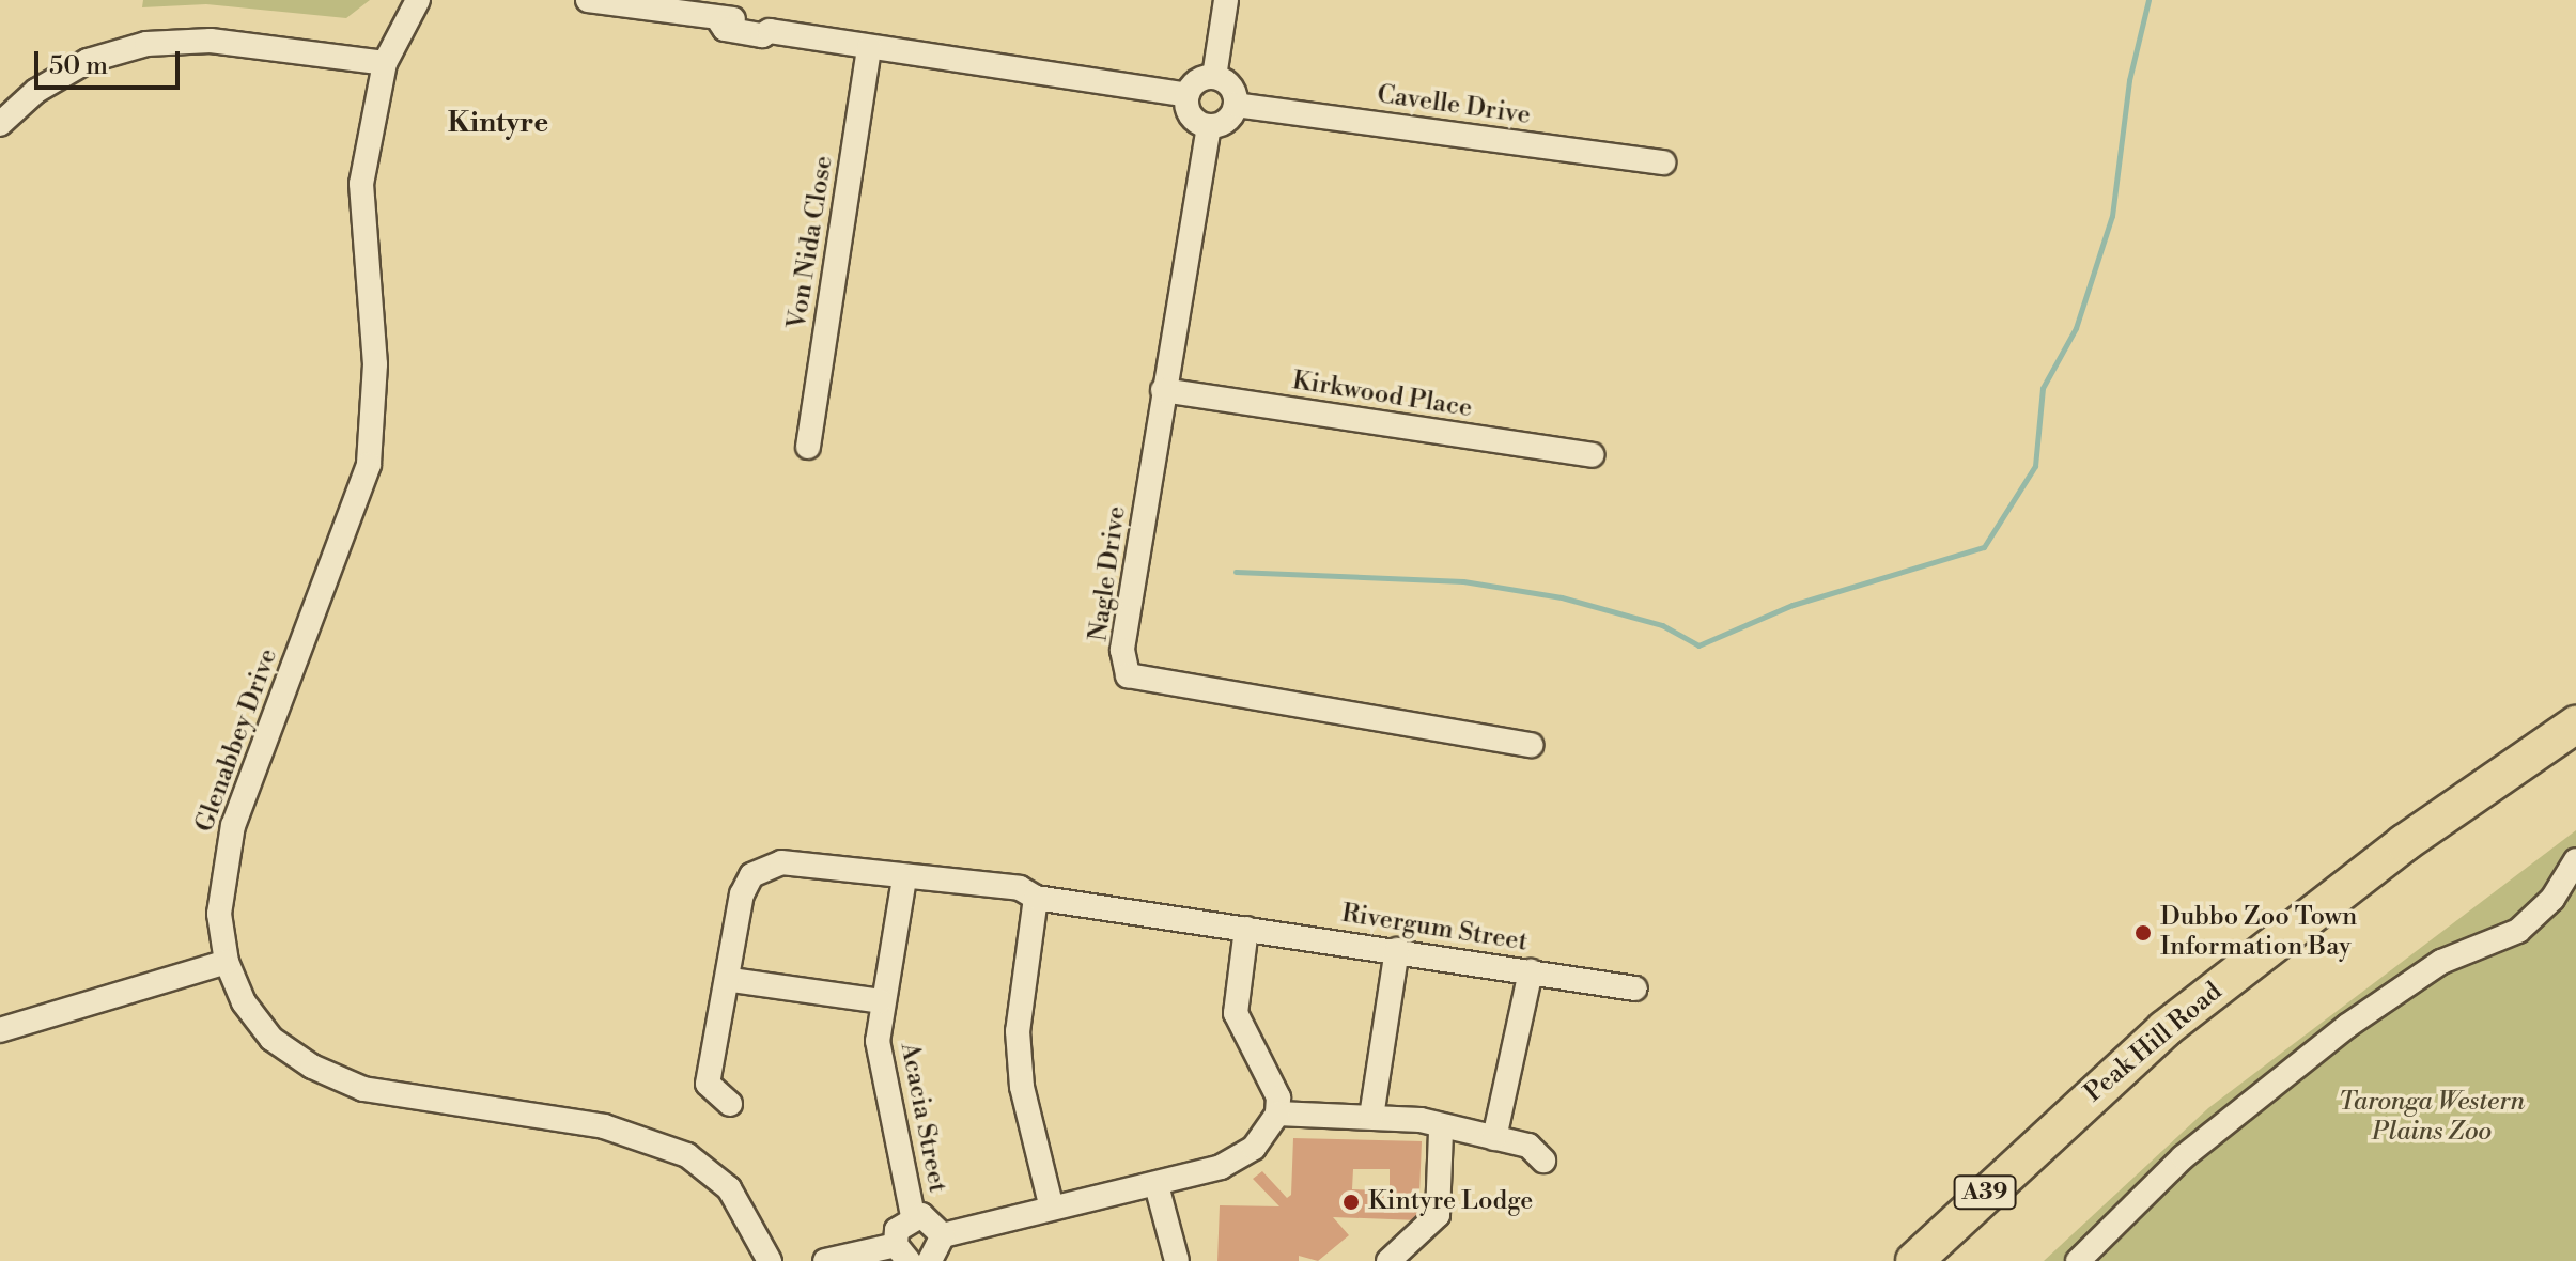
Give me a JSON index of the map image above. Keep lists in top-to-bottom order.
{
  "streets": {
    "highway": ["Peak Hill Road", "A39"],
    "street": [
      "Cavelle Drive",
      "Von Nida Close",
      "Kirkwood Place",
      "Nagle Drive",
      "Glenabbey Drive",
      "Rivergum Street",
      "Acacia Street"
    ]
  },
  "crossings": [
    ["Cavelle Drive", "Nagle Drive"],
    ["Kirkwood Place", "Nagle Drive"],
    ["Rivergum Street", "Acacia Street"]
  ],
  "districts": ["Kintyre"],
  "parks": ["Taronga Western Plains Zoo"],
  "places": ["Dubbo Zoo Town Information Bay", "Kintyre Lodge"],
  "scale_bar": "50 m"
}
